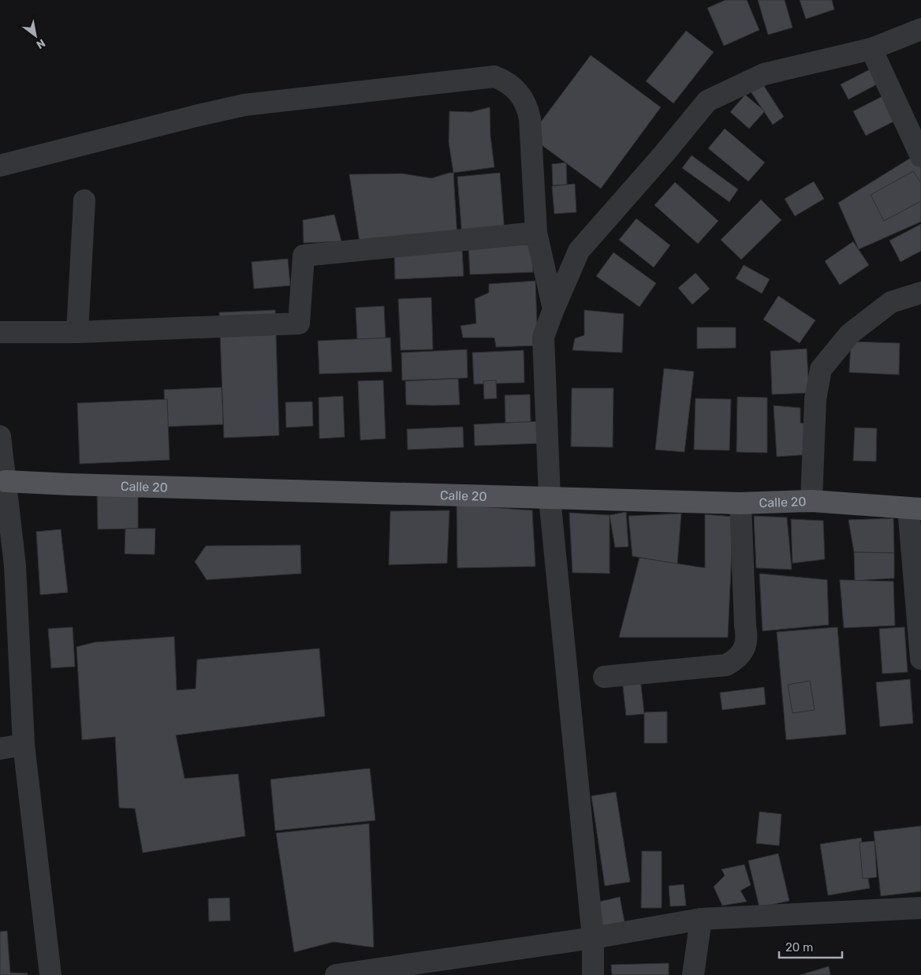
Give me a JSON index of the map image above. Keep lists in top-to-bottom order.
{
  "streets": {
    "main road": ["Calle 20"]
  },
  "scale_bar": "20 m",
  "north": "bottom right"
}
